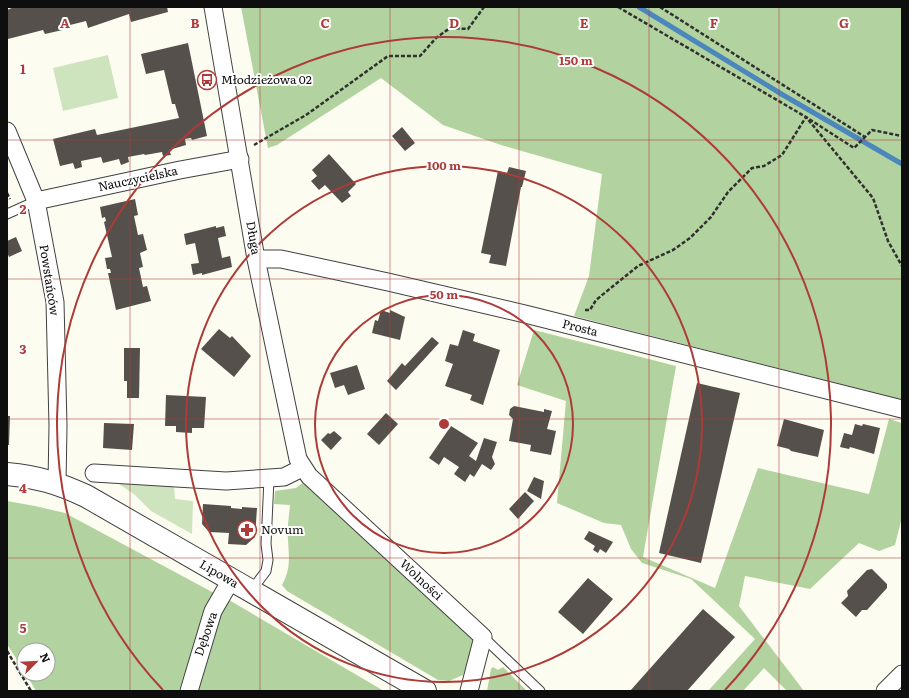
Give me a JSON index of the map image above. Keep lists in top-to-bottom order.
{
  "streets": {
    "street": [
      "Nauczycielska",
      "Długa",
      "Powstańców",
      "Prosta",
      "Lipowa",
      "Wolności",
      "Dębowa"
    ]
  },
  "crossings": [
    ["Nauczycielska", "Długa"],
    ["Nauczycielska", "Powstańców"],
    ["Długa", "Prosta"],
    ["Długa", "Wolności"],
    ["Powstańców", "Lipowa"],
    ["Lipowa", "Dębowa"]
  ],
  "places": {
    "bus stop": ["Młodzieżowa 02"],
    "pharmacy": ["Novum"]
  },
  "north": "top right",
  "grid": {
    "columns": [
      "A",
      "B",
      "C",
      "D",
      "E",
      "F",
      "G"
    ],
    "rows": [
      "1",
      "2",
      "3",
      "4",
      "5"
    ]
  },
  "rings": ["150 m", "100 m", "50 m"]
}
